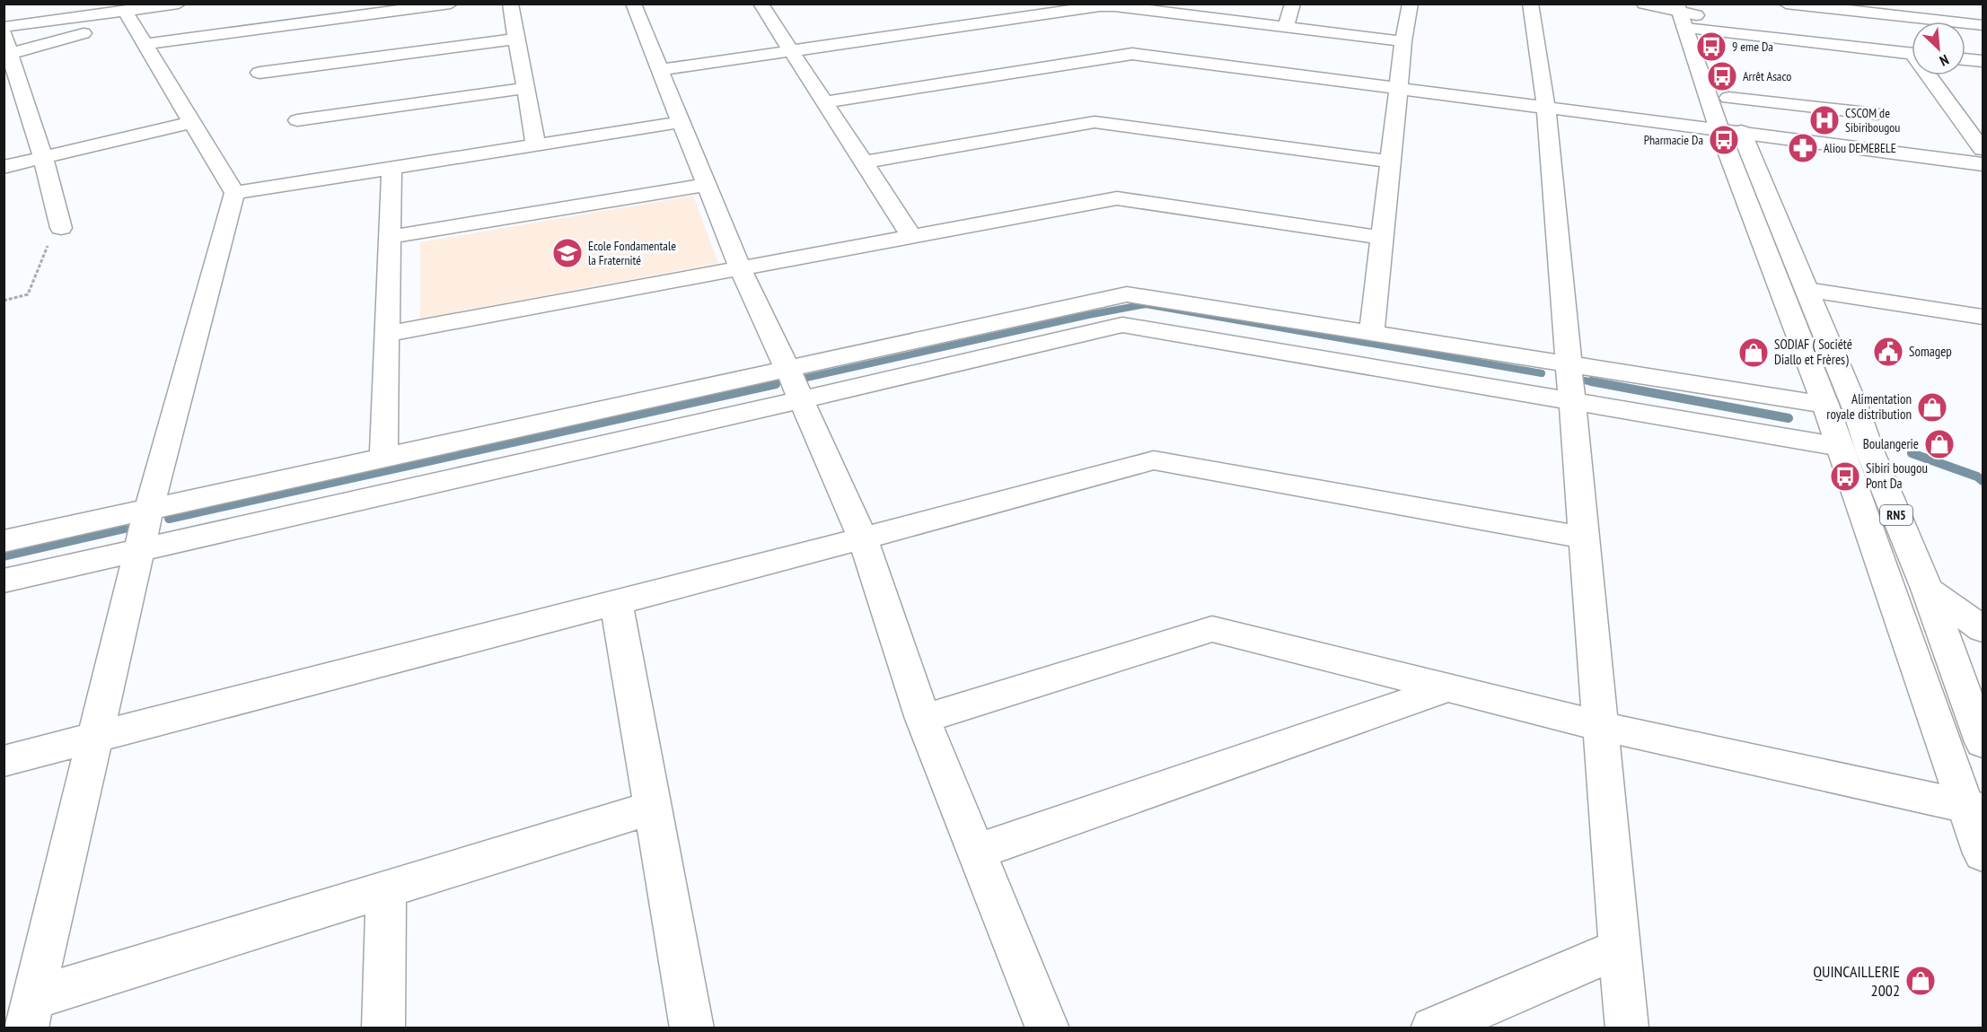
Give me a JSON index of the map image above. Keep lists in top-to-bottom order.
{
  "streets": {
    "main road": ["RN5"]
  },
  "places": {
    "bus stop": [
      "9 eme Da",
      "Arrêt Asaco",
      "Pharmacie Da",
      "Sibiri bougou Pont Da"
    ],
    "hospital": ["CSCOM de Sibiribougou"],
    "pharmacy": ["Aliou DEMEBELE"],
    "school or university": ["Ecole Fondamentale la Fraternité"],
    "public building": ["Somagep"],
    "shop": [
      "SODIAF ( Société Diallo et Frères)",
      "Alimentation royale distribution",
      "Boulangerie",
      "QUINCAILLERIE 2002"
    ]
  },
  "north": "bottom right"
}
